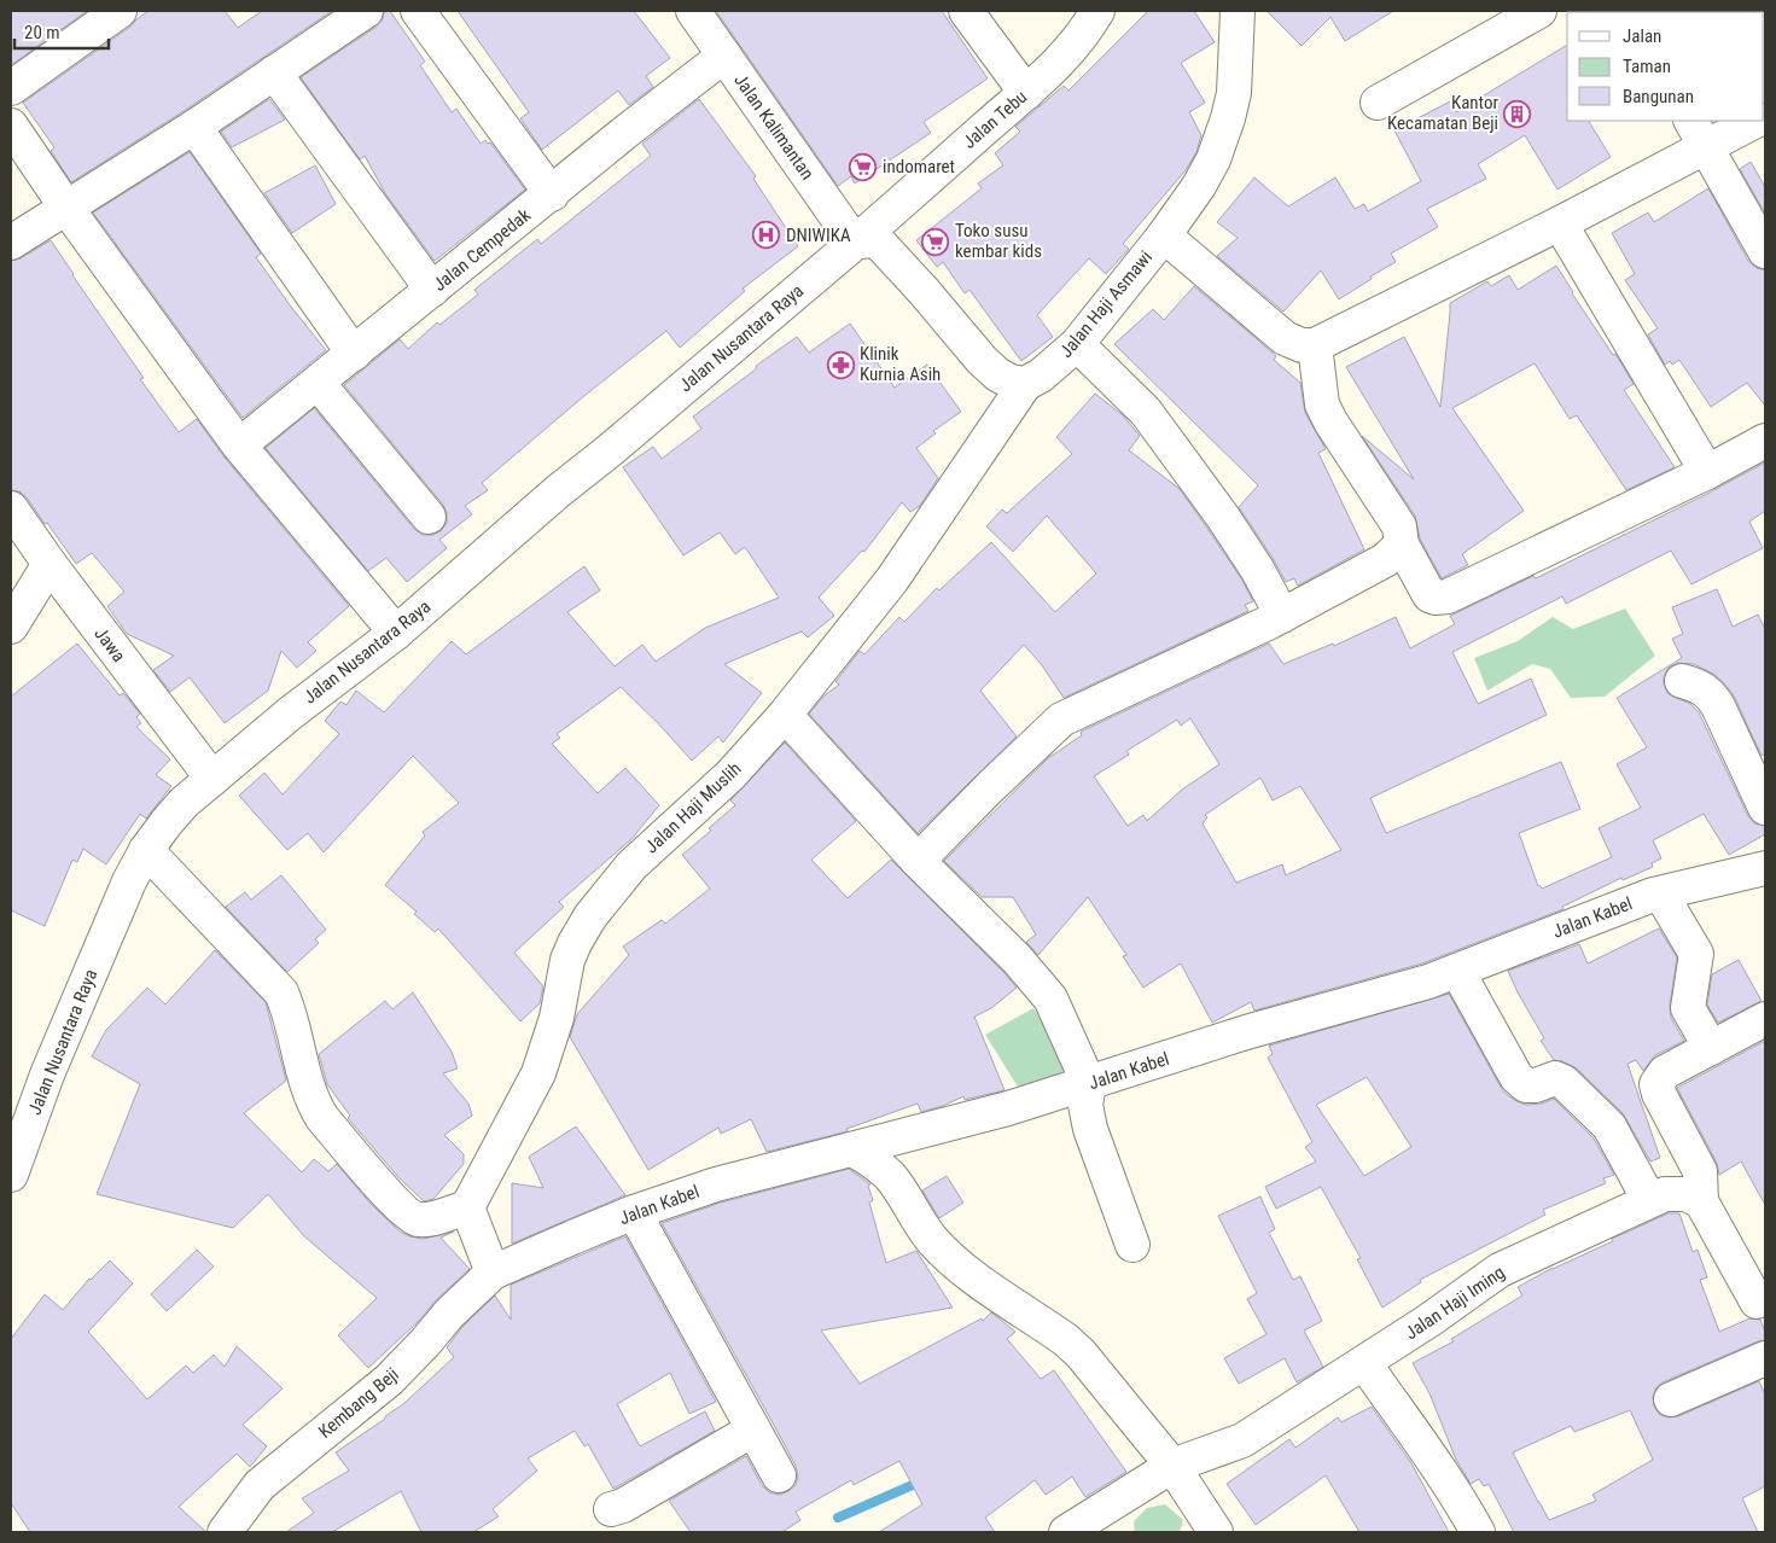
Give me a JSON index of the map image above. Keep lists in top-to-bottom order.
{
  "streets": {
    "street": [
      "Jalan Tebu",
      "Jalan Kalimantan",
      "Jalan Cempedak",
      "Jalan Haji Asmawi",
      "Jalan Nusantara Raya",
      "Jawa",
      "Jalan Haji Muslih",
      "Jalan Kabel",
      "Jalan Haji Iming",
      "Kembang Beji"
    ]
  },
  "crossings": [
    ["Jalan Tebu", "Jalan Kalimantan"],
    ["Jalan Tebu", "Jalan Nusantara Raya"],
    ["Jalan Kalimantan", "Jalan Cempedak"],
    ["Jalan Kalimantan", "Jalan Nusantara Raya"],
    ["Jalan Haji Asmawi", "Jalan Haji Muslih"],
    ["Jalan Nusantara Raya", "Jawa"],
    ["Jalan Kabel", "Kembang Beji"]
  ],
  "places": {
    "building": ["Kantor Kecamatan Beji"],
    "supermarket": ["indomaret", "Toko susu kembar kids"],
    "hospital": ["DNIWIKA"],
    "pharmacy": ["Klinik Kurnia Asih"]
  },
  "legend": ["Jalan", "Taman", "Bangunan"],
  "scale_bar": "20 m"
}
